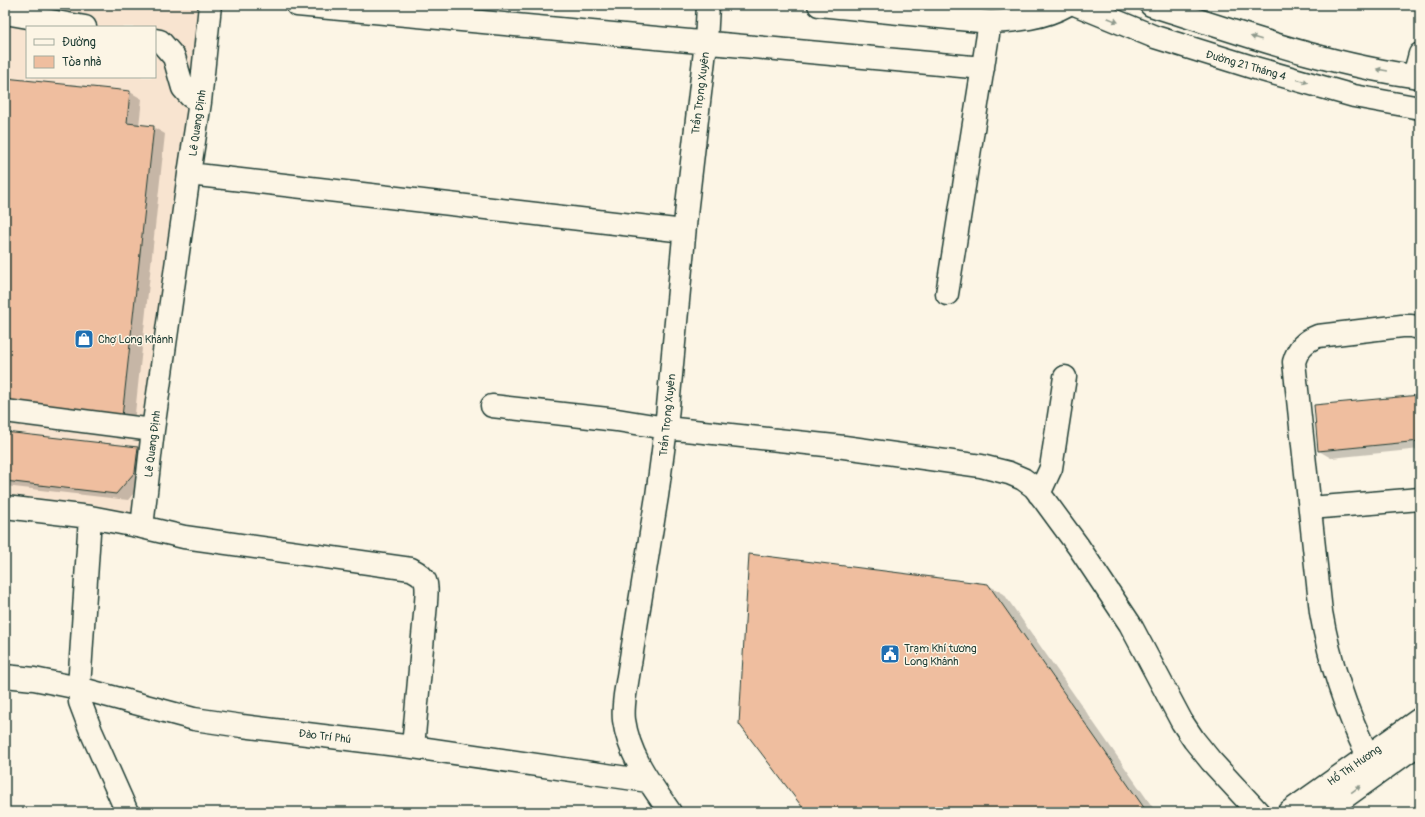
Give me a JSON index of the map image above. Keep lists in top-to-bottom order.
{
  "streets": {
    "main road": [
      "Đường 21 Tháng 4",
      "Trần Trọng Xuyên",
      "Lê Quang Định",
      "Đào Trí Phú",
      "Hồ Thị Hương"
    ]
  },
  "crossings": [
    ["Trần Trọng Xuyên", "Đào Trí Phú"]
  ],
  "places": {
    "shop": ["Chợ Long Khánh"],
    "public building": ["Trạm Khí tương Long Khánh"]
  },
  "legend": ["Đường", "Tòa nhà"]
}
